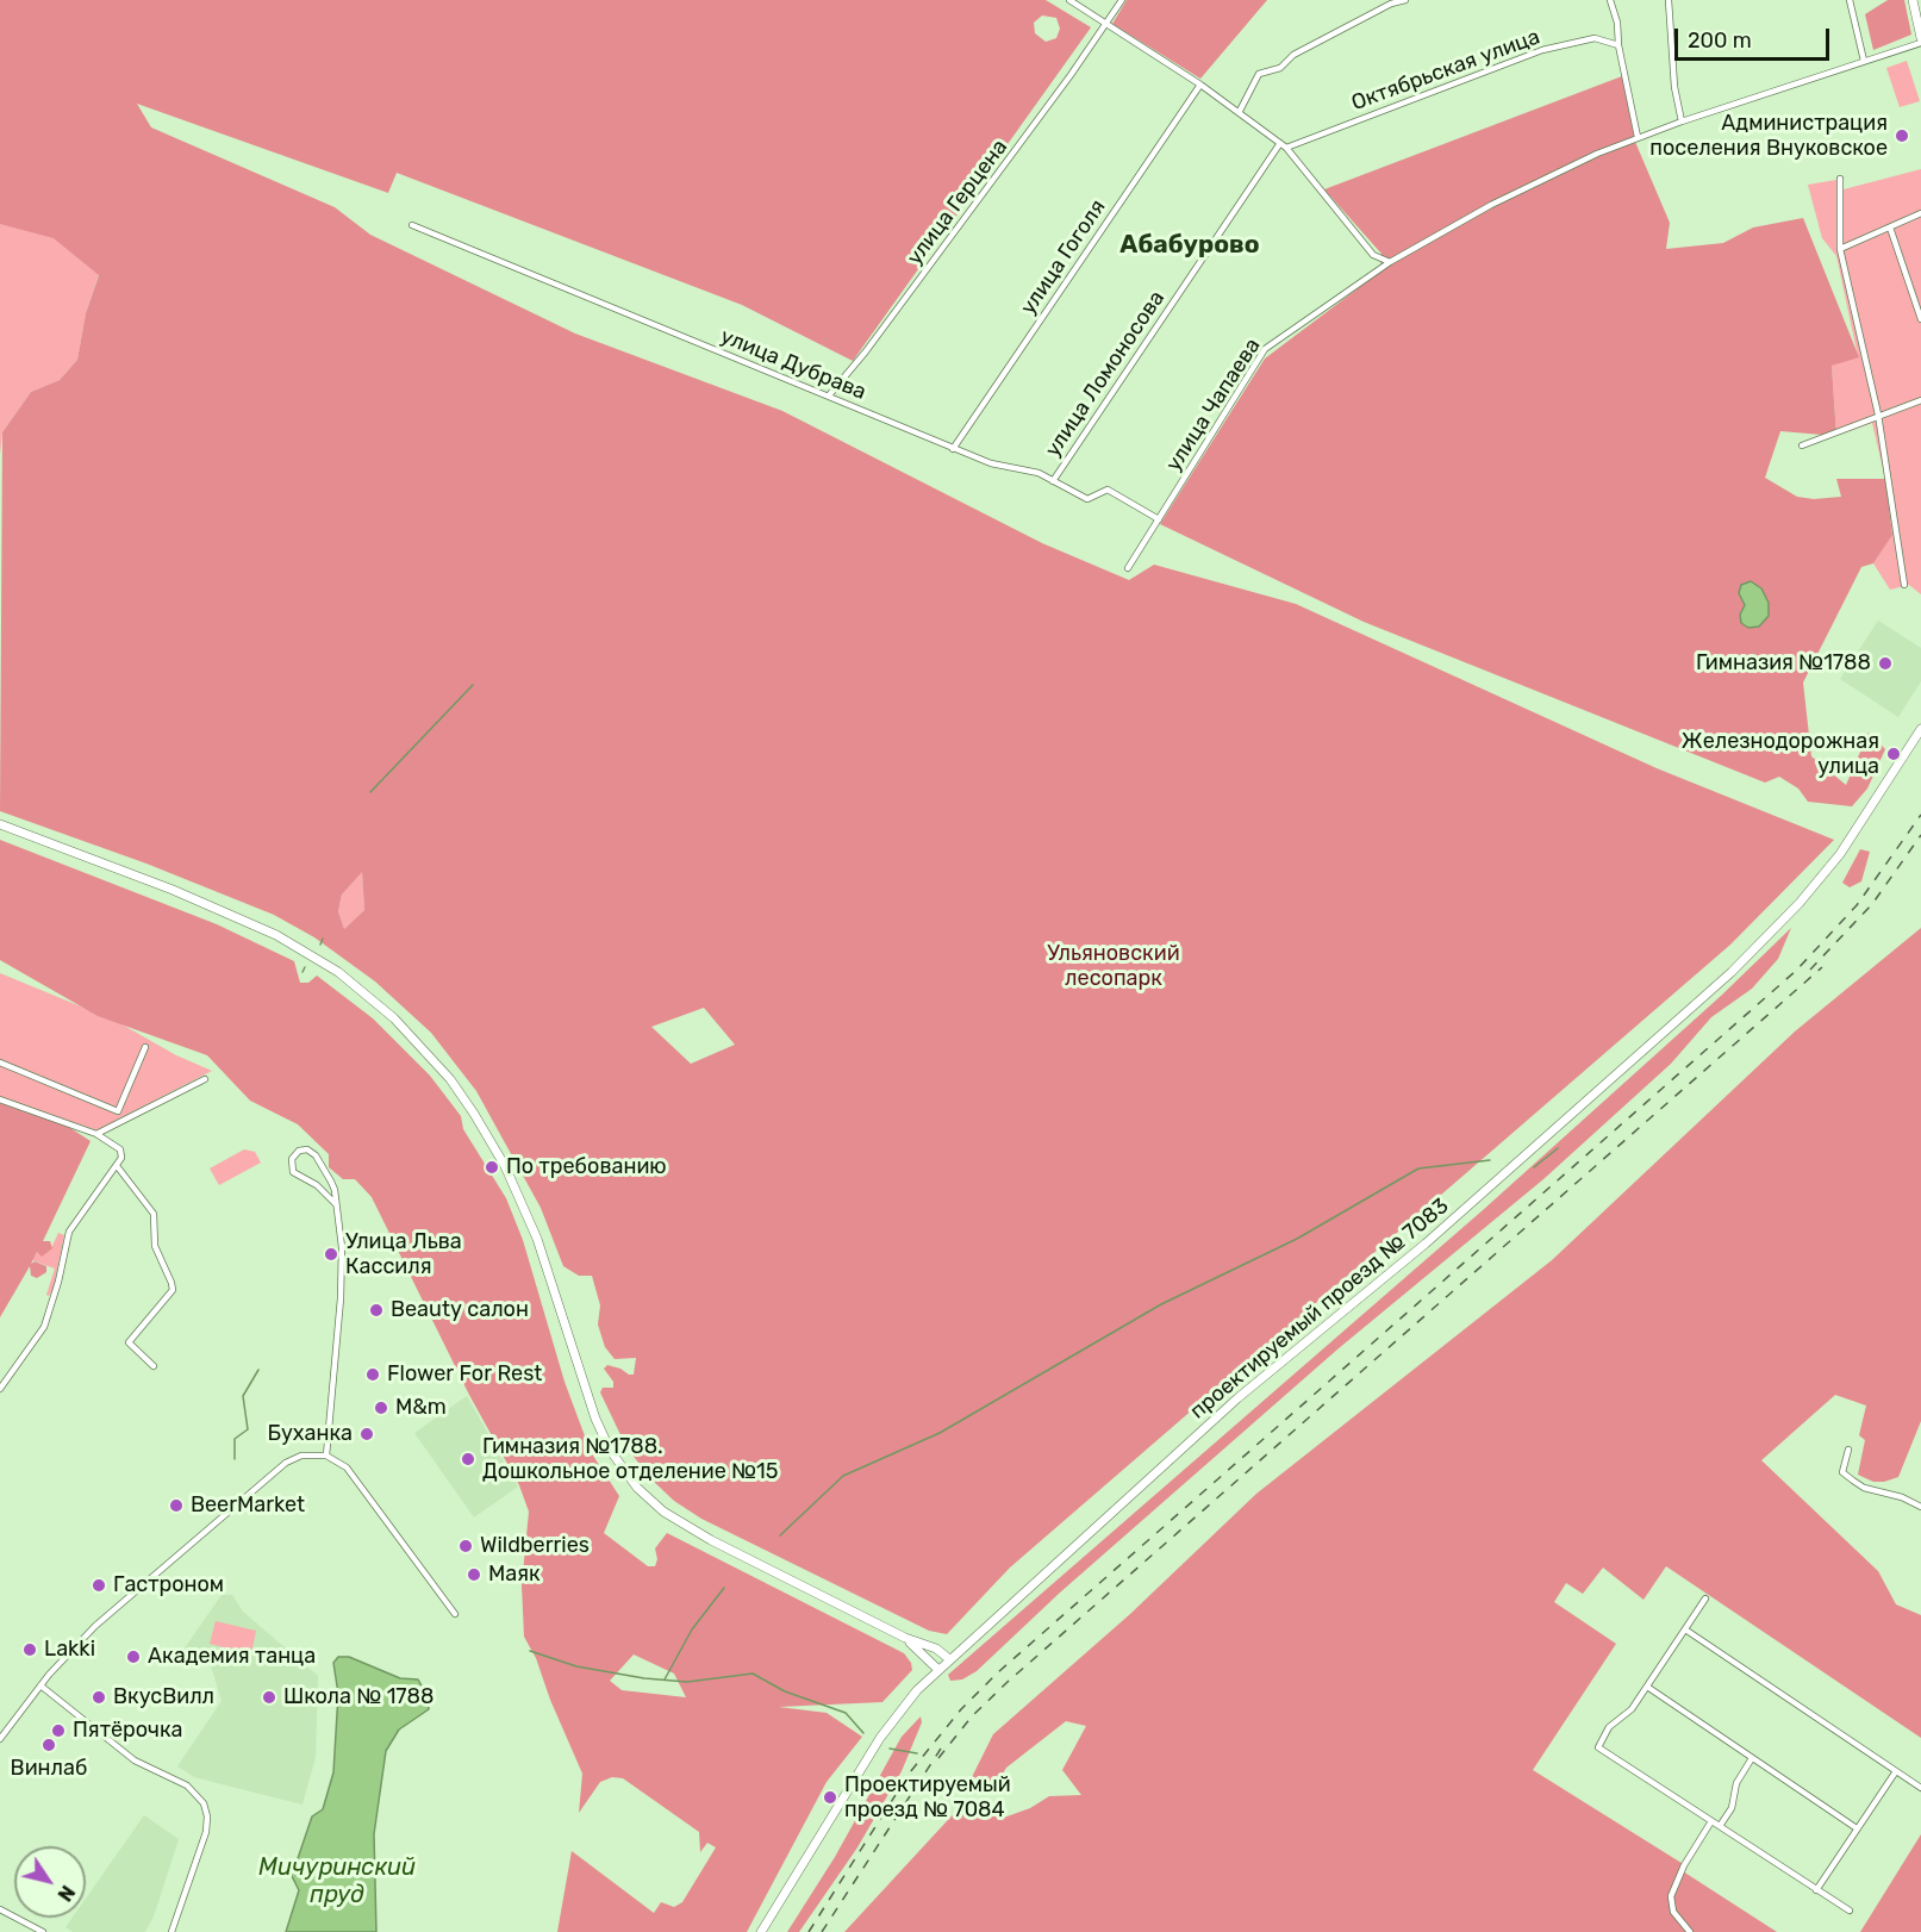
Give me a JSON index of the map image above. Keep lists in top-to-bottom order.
{
  "streets": {
    "main road": ["проектируемый проезд № 7083"],
    "street": [
      "Октябрьская улица",
      "улица Герцена",
      "улица Гоголя",
      "улица Дубрава",
      "улица Ломоносова",
      "улица Чапаева"
    ]
  },
  "crossings": [
    ["Октябрьская улица", "улица Ломоносова"],
    ["улица Герцена", "улица Дубрава"],
    ["улица Гоголя", "улица Дубрава"],
    ["улица Дубрава", "улица Ломоносова"],
    ["улица Дубрава", "улица Чапаева"]
  ],
  "districts": ["Абабурово"],
  "water": ["Мичуринский пруд"],
  "parks": ["Ульяновский лесопарк"],
  "places": [
    "Администрация поселения Внуковское",
    "Гимназия №1788",
    "Железнодорожная улица",
    "По требованию",
    "Улица Льва Кассиля",
    "Beauty салон",
    "Flower For Rest",
    "M&m",
    "Буханка",
    "Гимназия №1788. Дошкольное отделение №15",
    "BeerMarket",
    "Wildberries",
    "Маяк",
    "Гастроном",
    "Lakki",
    "Академия танца",
    "ВкусВилл",
    "Школа № 1788",
    "Пятёрочка",
    "Винлаб",
    "Проектируемый проезд № 7084"
  ],
  "scale_bar": "200 m",
  "north": "bottom right"
}
